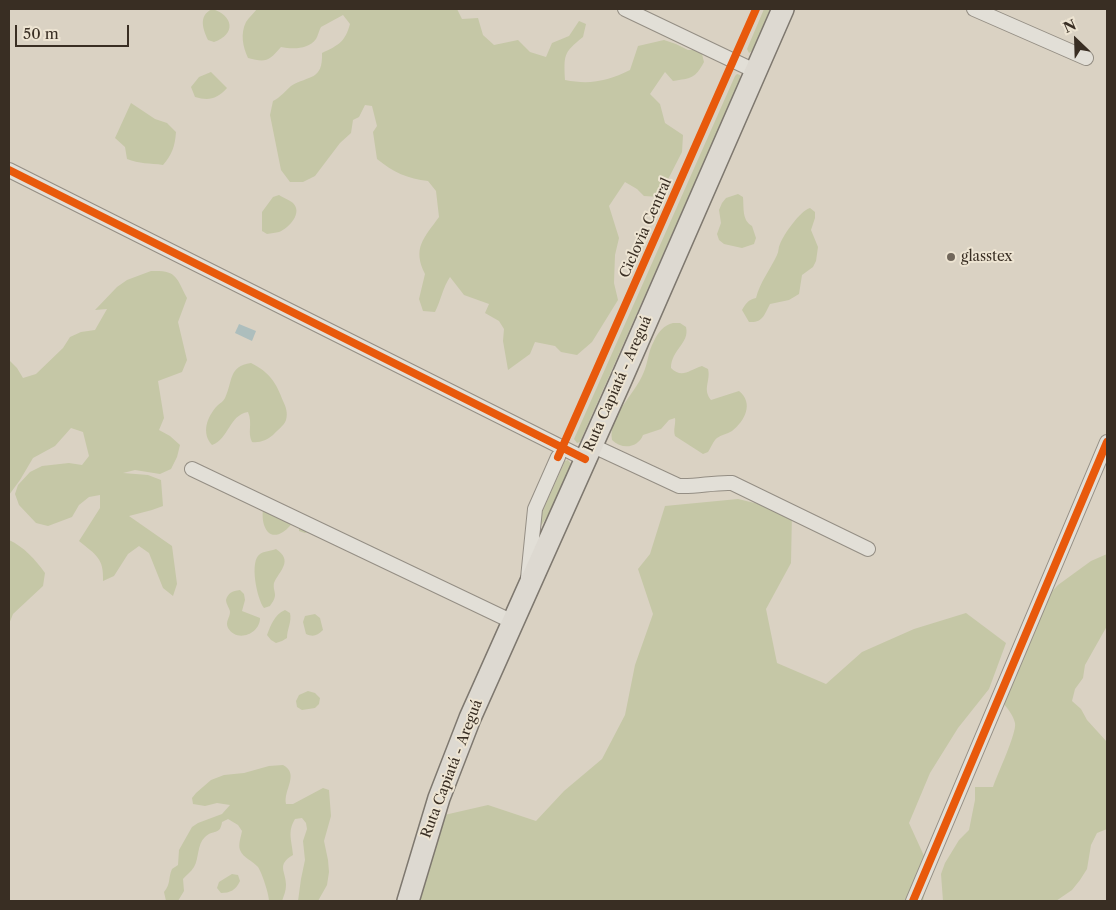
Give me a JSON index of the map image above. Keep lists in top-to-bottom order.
{
  "streets": {
    "main road": ["Ruta Capiatá - Areguá"],
    "cycle path": ["Ciclovia Central"]
  },
  "places": ["glasstex"],
  "scale_bar": "50 m",
  "north": "top left"
}
